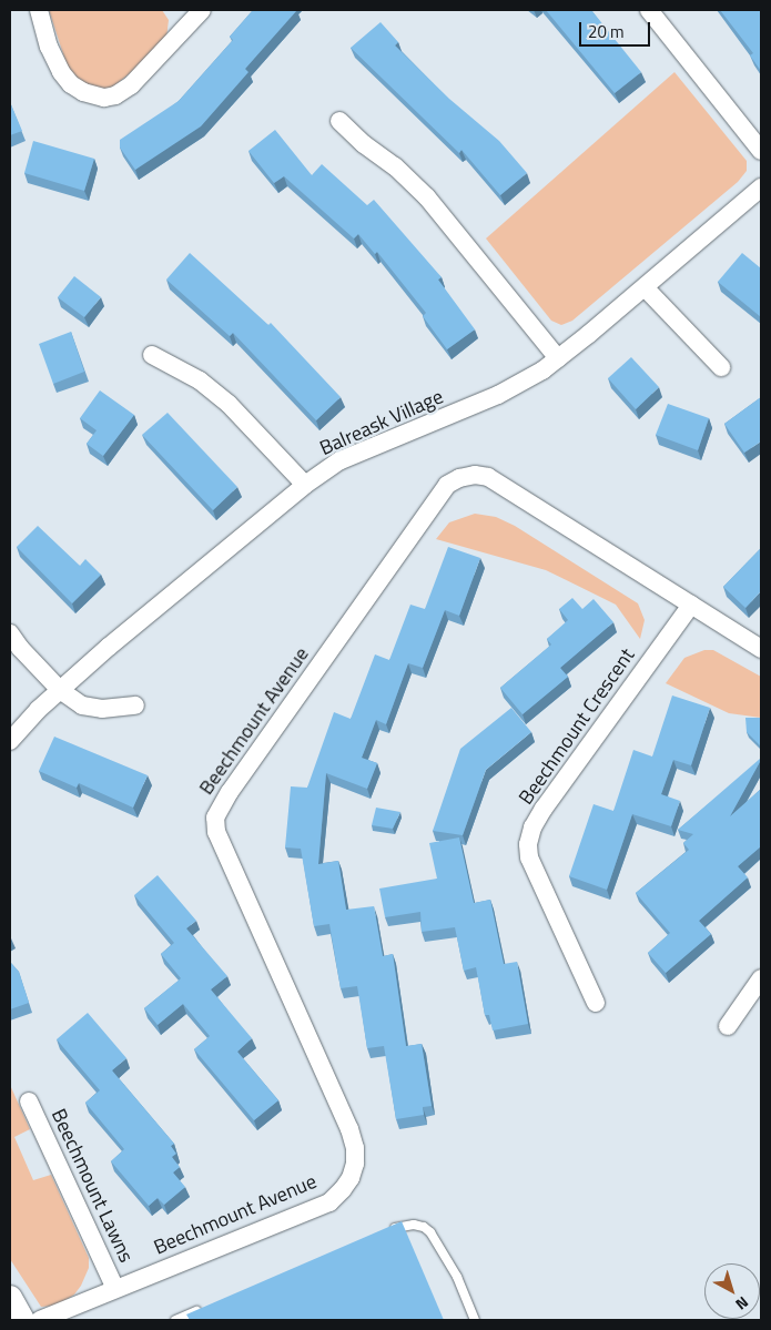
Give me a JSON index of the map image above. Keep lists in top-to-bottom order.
{
  "streets": {
    "street": [
      "Balreask Village",
      "Beechmount Avenue",
      "Beechmount Crescent",
      "Beechmount Lawns"
    ]
  },
  "crossings": [
    ["Beechmount Avenue", "Beechmount Crescent"],
    ["Beechmount Avenue", "Beechmount Lawns"]
  ],
  "scale_bar": "20 m",
  "north": "bottom right"
}
